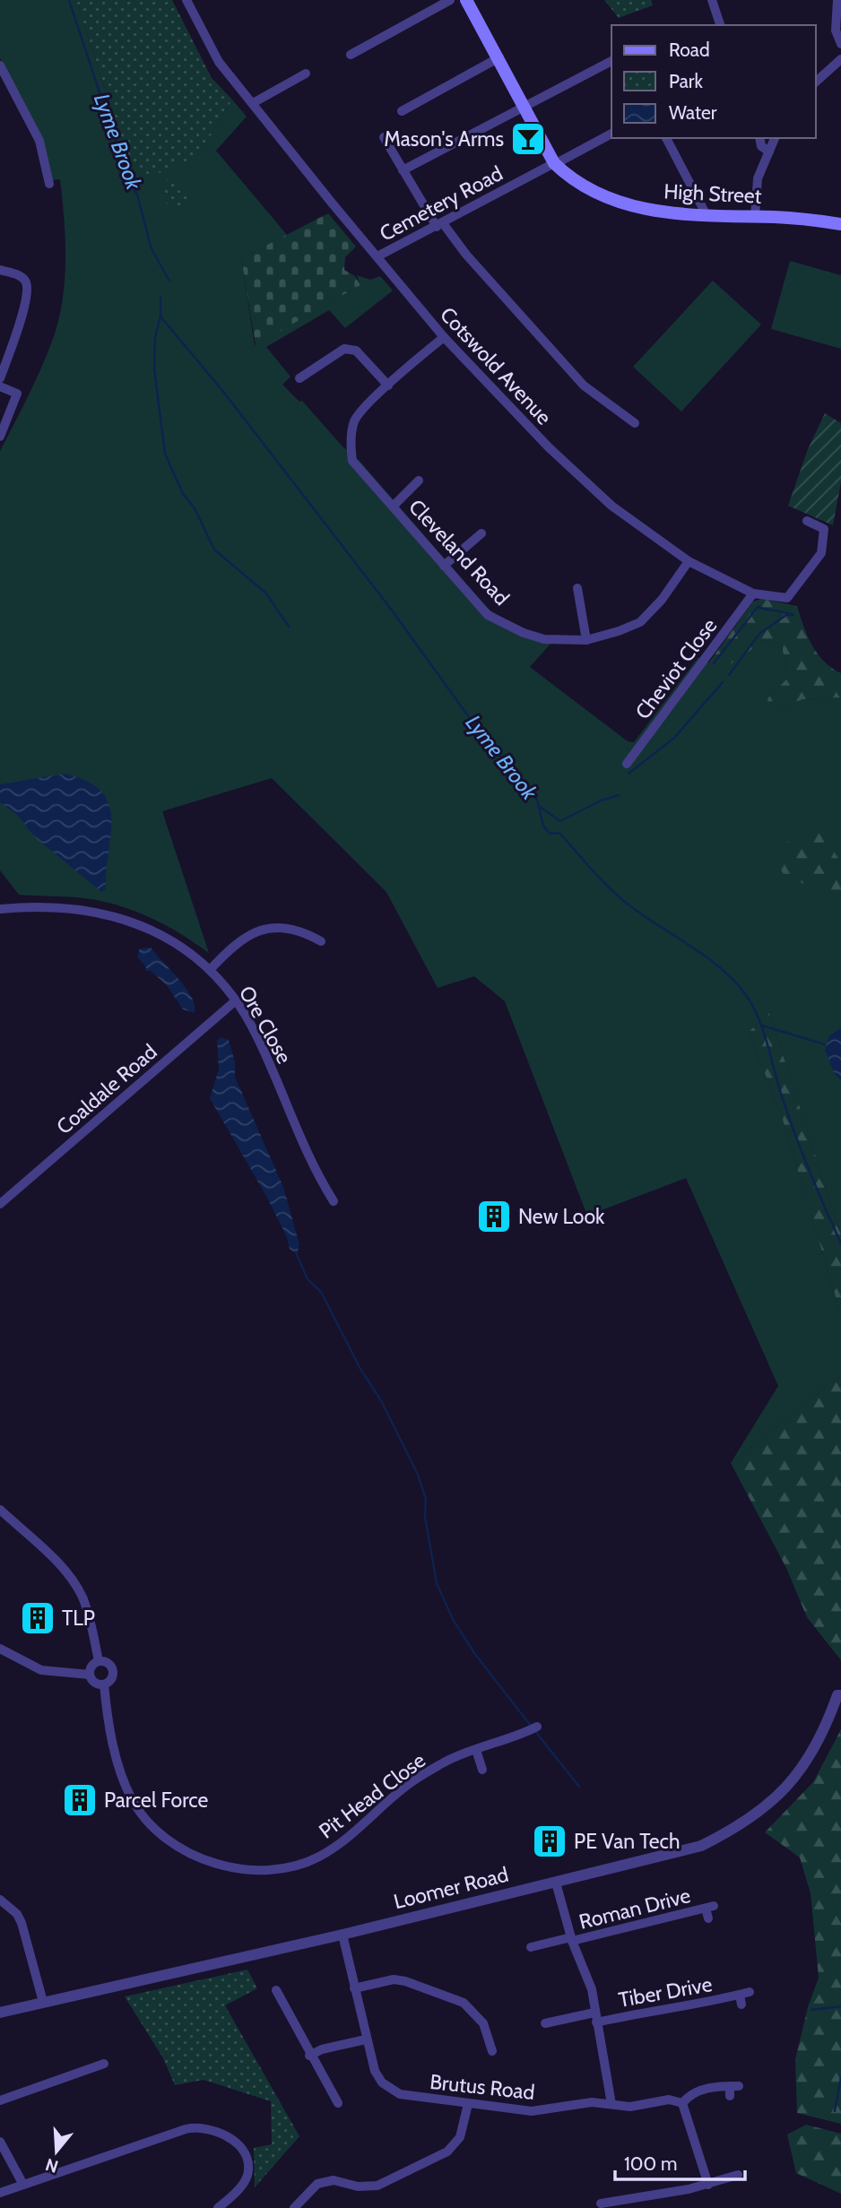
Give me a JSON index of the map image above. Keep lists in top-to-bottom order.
{
  "streets": {
    "main road": ["High Street"],
    "street": [
      "Cemetery Road",
      "Cotswold Avenue",
      "Cleveland Road",
      "Cheviot Close",
      "Ore Close",
      "Coaldale Road",
      "Pit Head Close",
      "Loomer Road",
      "Roman Drive",
      "Tiber Drive",
      "Brutus Road"
    ]
  },
  "crossings": [
    ["High Street", "Cemetery Road"],
    ["Cemetery Road", "Cotswold Avenue"],
    ["Cotswold Avenue", "Cleveland Road"],
    ["Cotswold Avenue", "Cheviot Close"],
    ["Ore Close", "Coaldale Road"],
    ["Loomer Road", "Brutus Road"]
  ],
  "water": ["Lyme Brook"],
  "places": {
    "bar": ["Mason's Arms"],
    "building": [
      "New Look",
      "TLP",
      "Parcel Force",
      "PE Van Tech"
    ]
  },
  "legend": ["Road", "Park", "Water"],
  "scale_bar": "100 m",
  "north": "bottom"
}
